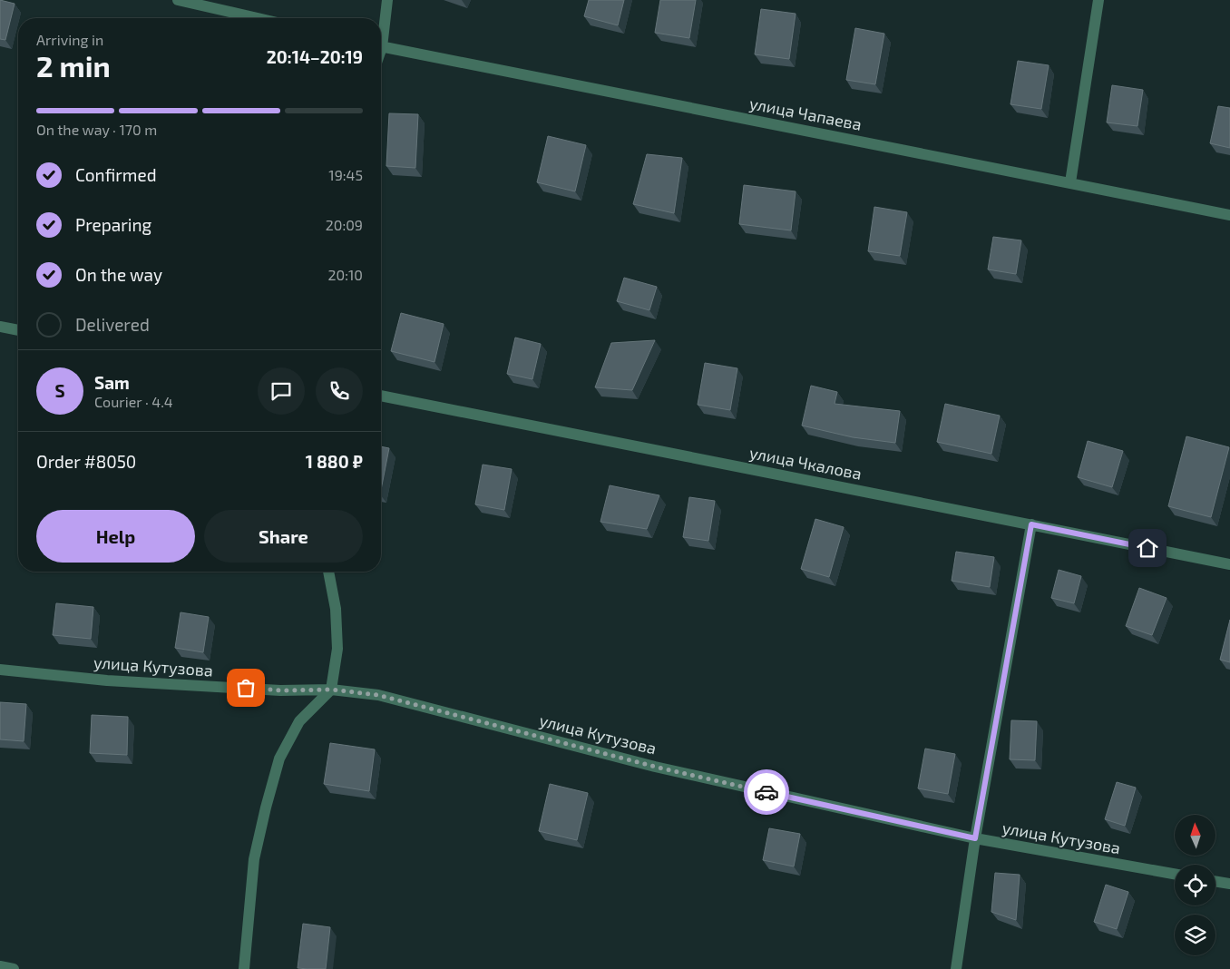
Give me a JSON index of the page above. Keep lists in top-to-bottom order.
{
  "streets": {
    "street": ["улица Чапаева", "улица Чкалова", "улица Кутузова"]
  },
  "north": "top",
  "page": {
    "heading": ["2 min", "Arriving in", "20:14–20:19"],
    "panel": [
      "Sam",
      "Courier · 4.4",
      "Order #8050",
      "1 880 ₽"
    ],
    "bar": "On the way · 170 m",
    "list": [
      ["Confirmed", "19:45"],
      ["Preparing", "20:09"],
      ["On the way", "20:10"],
      "Delivered"
    ],
    "round": "S",
    "buttons": ["Help", "Share"]
  }
}
